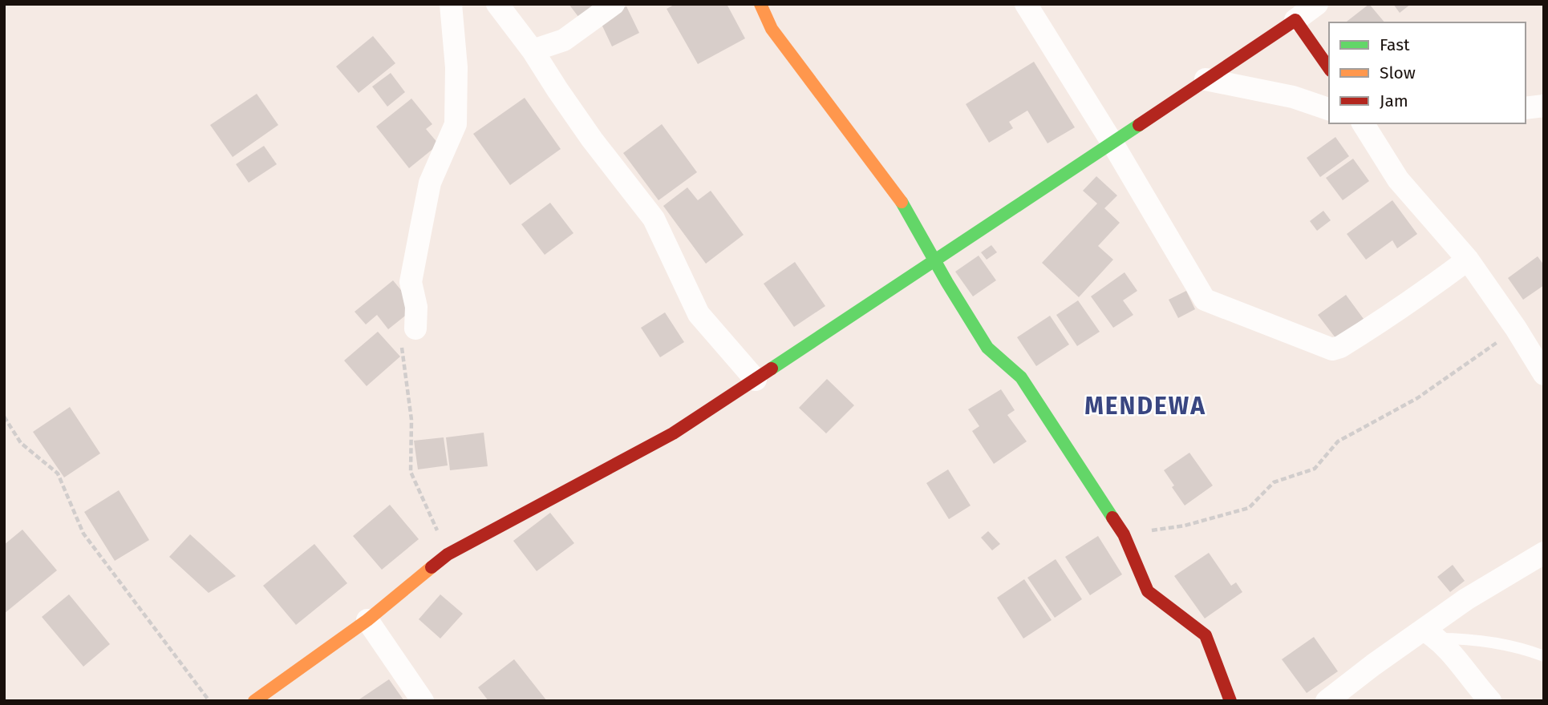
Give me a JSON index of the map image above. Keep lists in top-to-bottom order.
{
  "districts": ["MENDEWA"],
  "legend": ["Fast", "Slow", "Jam"]
}
